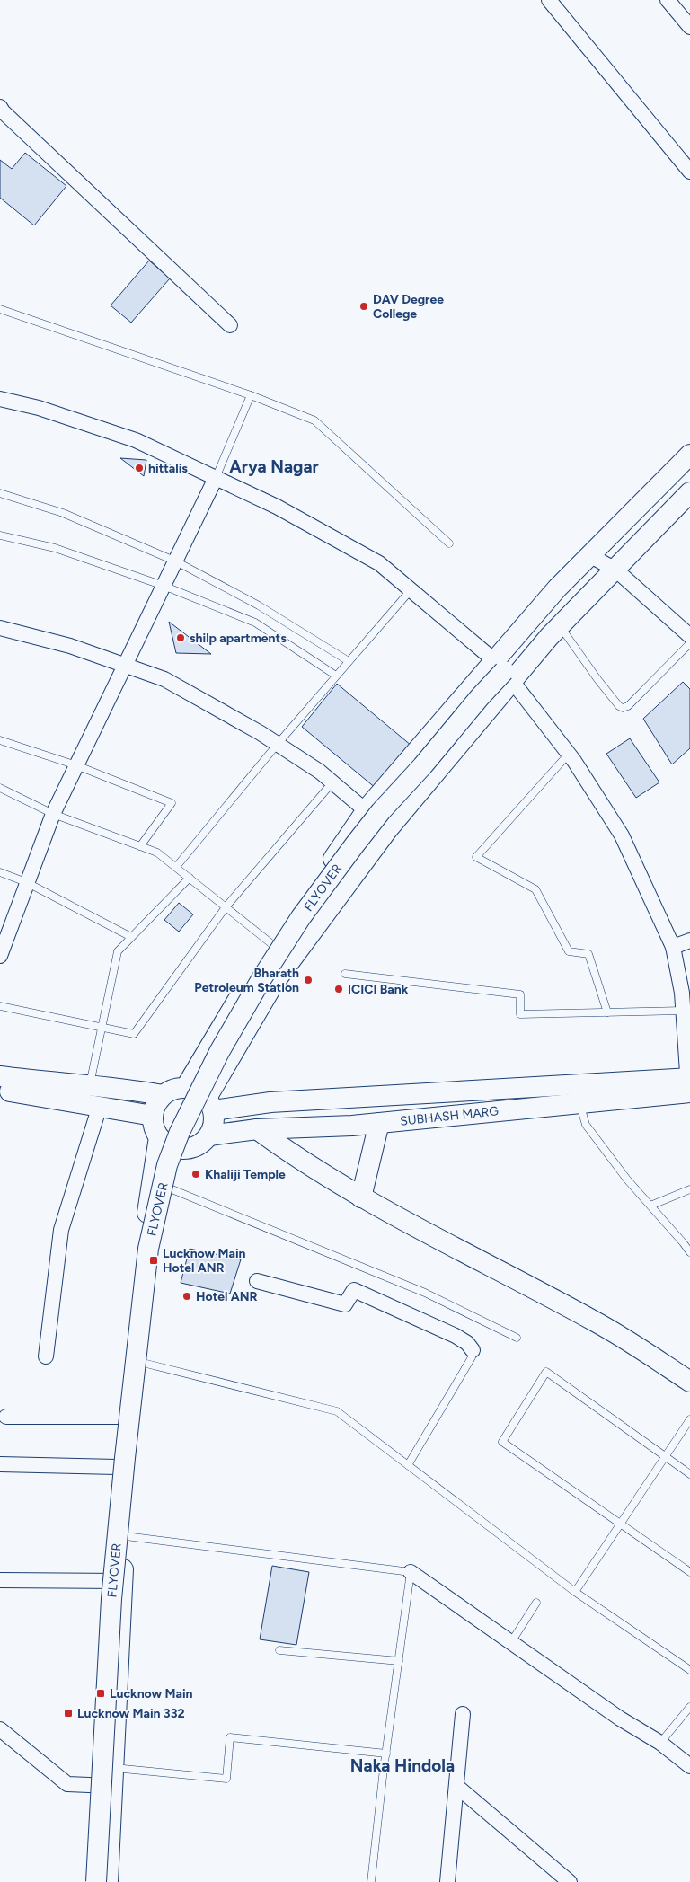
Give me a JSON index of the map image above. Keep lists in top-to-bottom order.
{
  "streets": {
    "main road": ["FLYOVER", "SUBHASH MARG"]
  },
  "districts": ["Arya Nagar", "Naka Hindola"],
  "places": {
    "other": [
      "DAV Degree College",
      "hittalis",
      "shilp apartments",
      "Bharath Petroleum Station",
      "ICICI Bank",
      "Khaliji Temple",
      "Hotel ANR"
    ],
    "transit": ["Lucknow Main Hotel ANR", "Lucknow Main", "Lucknow Main 332"]
  }
}
